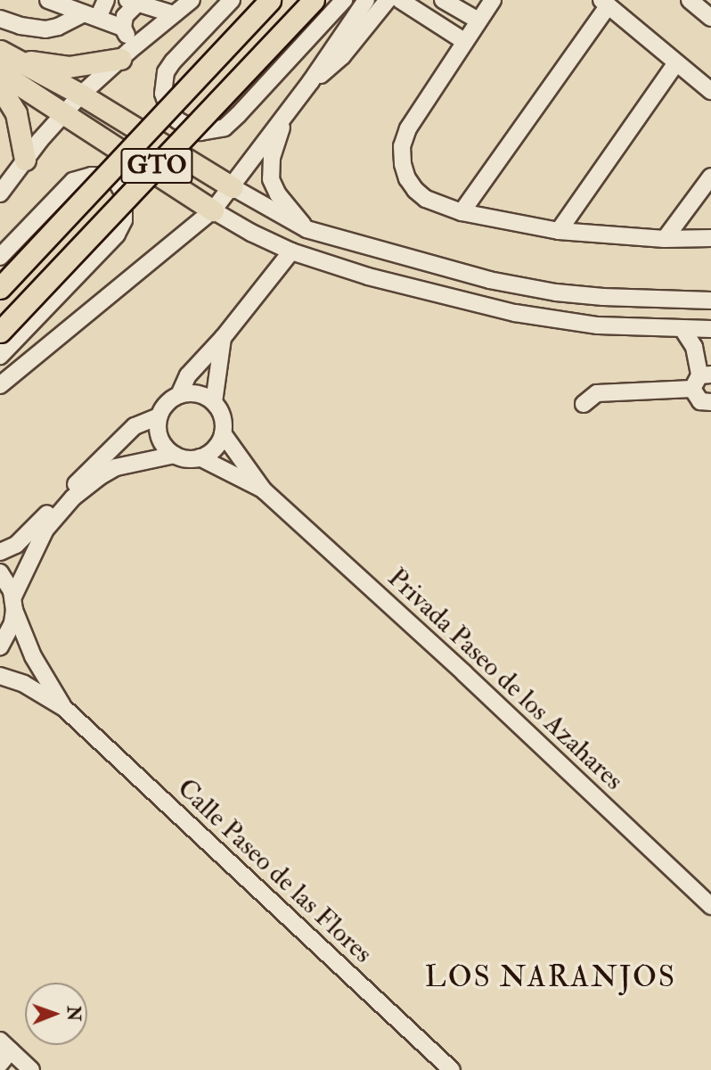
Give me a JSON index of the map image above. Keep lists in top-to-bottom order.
{
  "streets": {
    "main road": ["GTO"],
    "street": ["Privada Paseo de los Azahares", "Calle Paseo de las Flores"]
  },
  "districts": ["LOS NARANJOS"],
  "north": "right"
}
